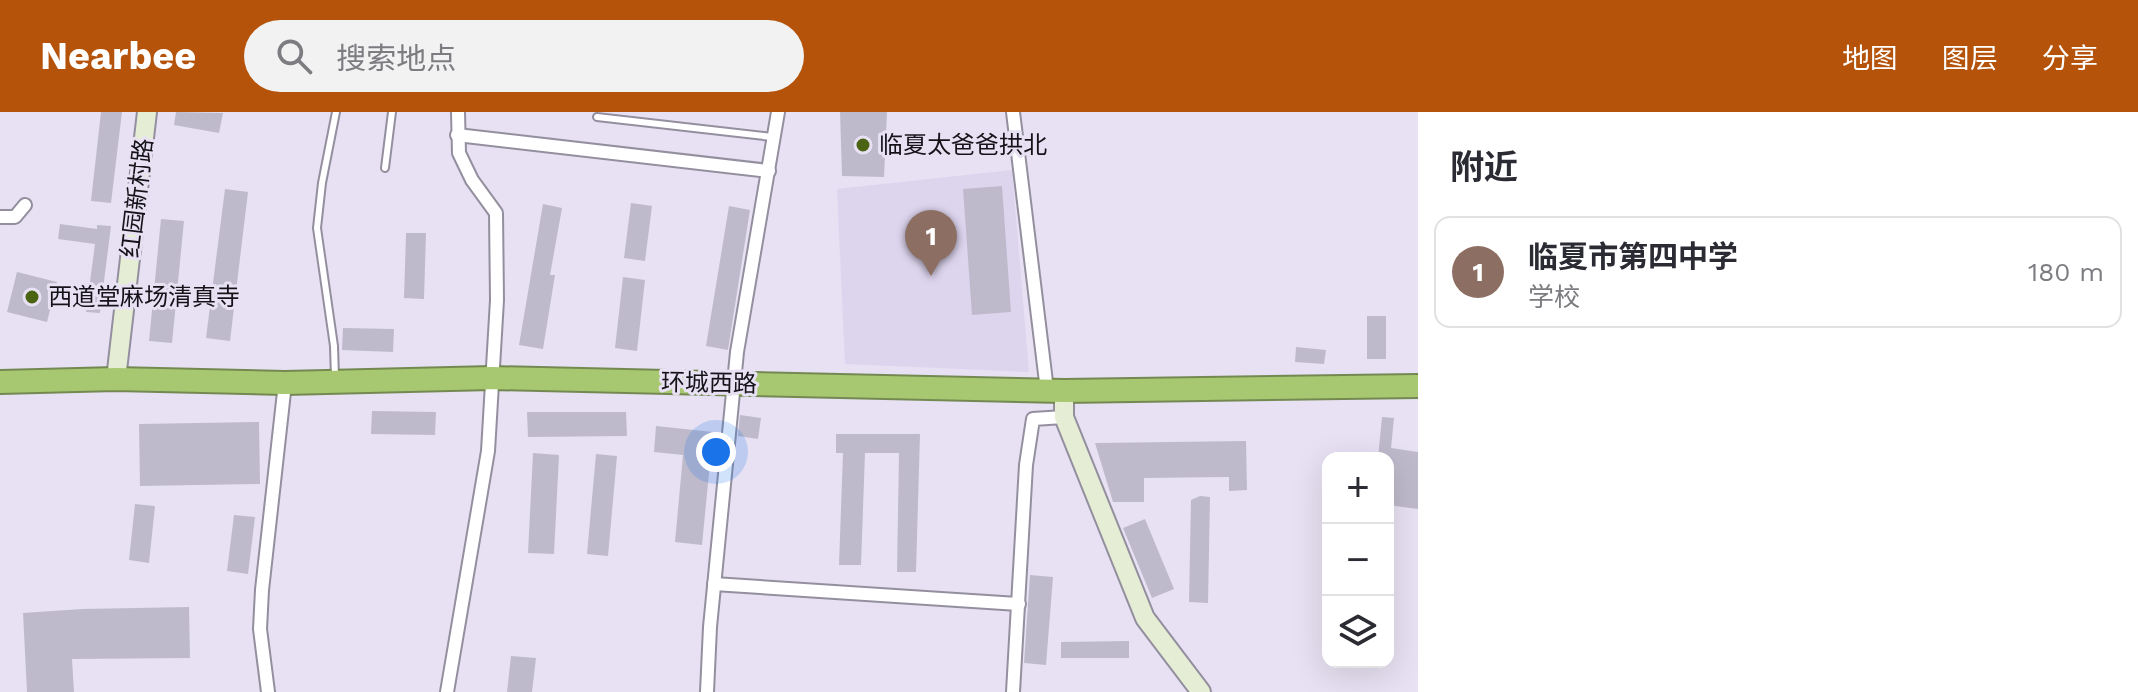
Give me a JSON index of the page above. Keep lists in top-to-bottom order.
{
  "streets": {
    "highway": ["环城西路"],
    "street": ["红园新村路"]
  },
  "crossings": [
    ["红园新村路", "环城西路"]
  ],
  "places": ["临夏太爸爸拱北", "西道堂麻场清真寺"],
  "page": {
    "header": "Nearbee",
    "search": "搜索地点",
    "nav": ["地图", "图层", "分享"],
    "heading": "附近",
    "pins": "1",
    "list": [
      {
        "mark": "1",
        "name": "临夏市第四中学",
        "note": "学校",
        "value": "180 m"
      }
    ],
    "map_buttons": ["+", "−"]
  }
}
